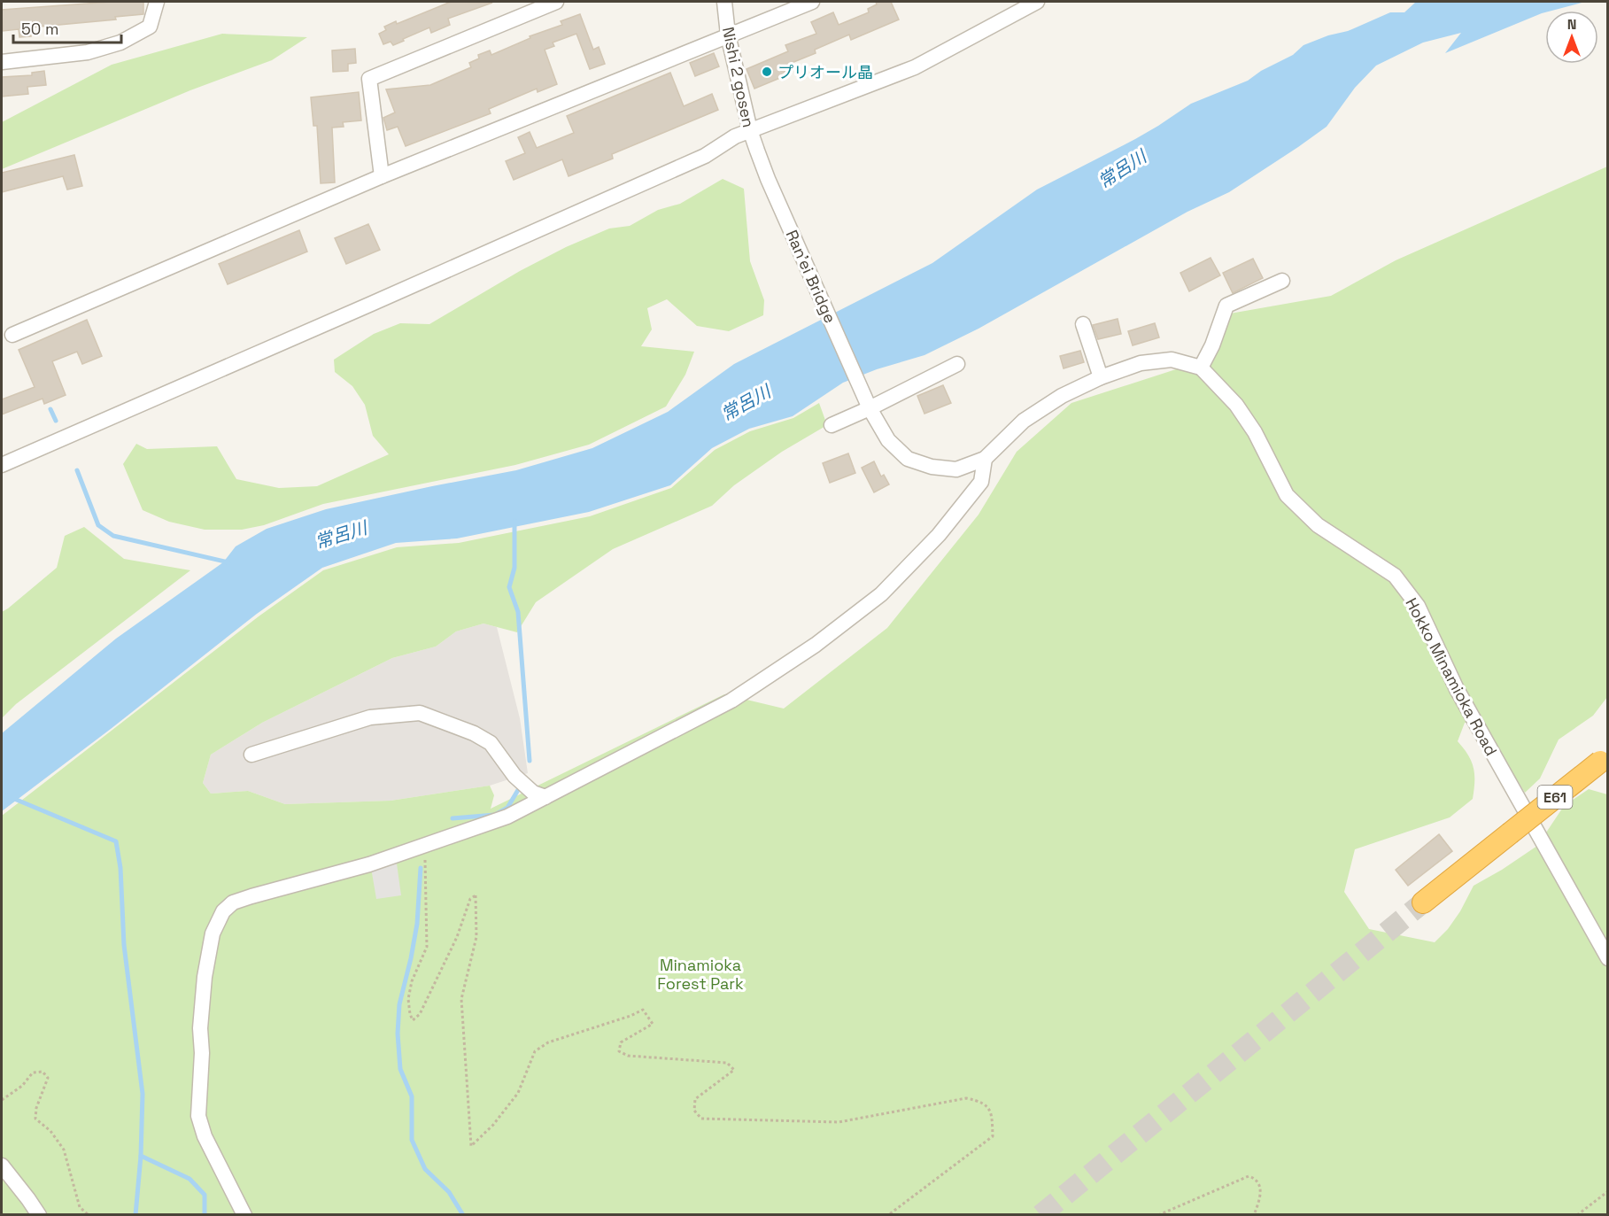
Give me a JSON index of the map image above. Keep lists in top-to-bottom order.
{
  "streets": {
    "highway": ["E61"],
    "street": ["Nishi 2 gosen", "Ran'ei Bridge", "Hokko Minamioka Road"]
  },
  "crossings": [
    ["Nishi 2 gosen", "Ran'ei Bridge"]
  ],
  "water": ["常呂川"],
  "parks": ["Minamioka Forest Park"],
  "places": ["プリオール晶"],
  "scale_bar": "50 m",
  "north": "top"
}
